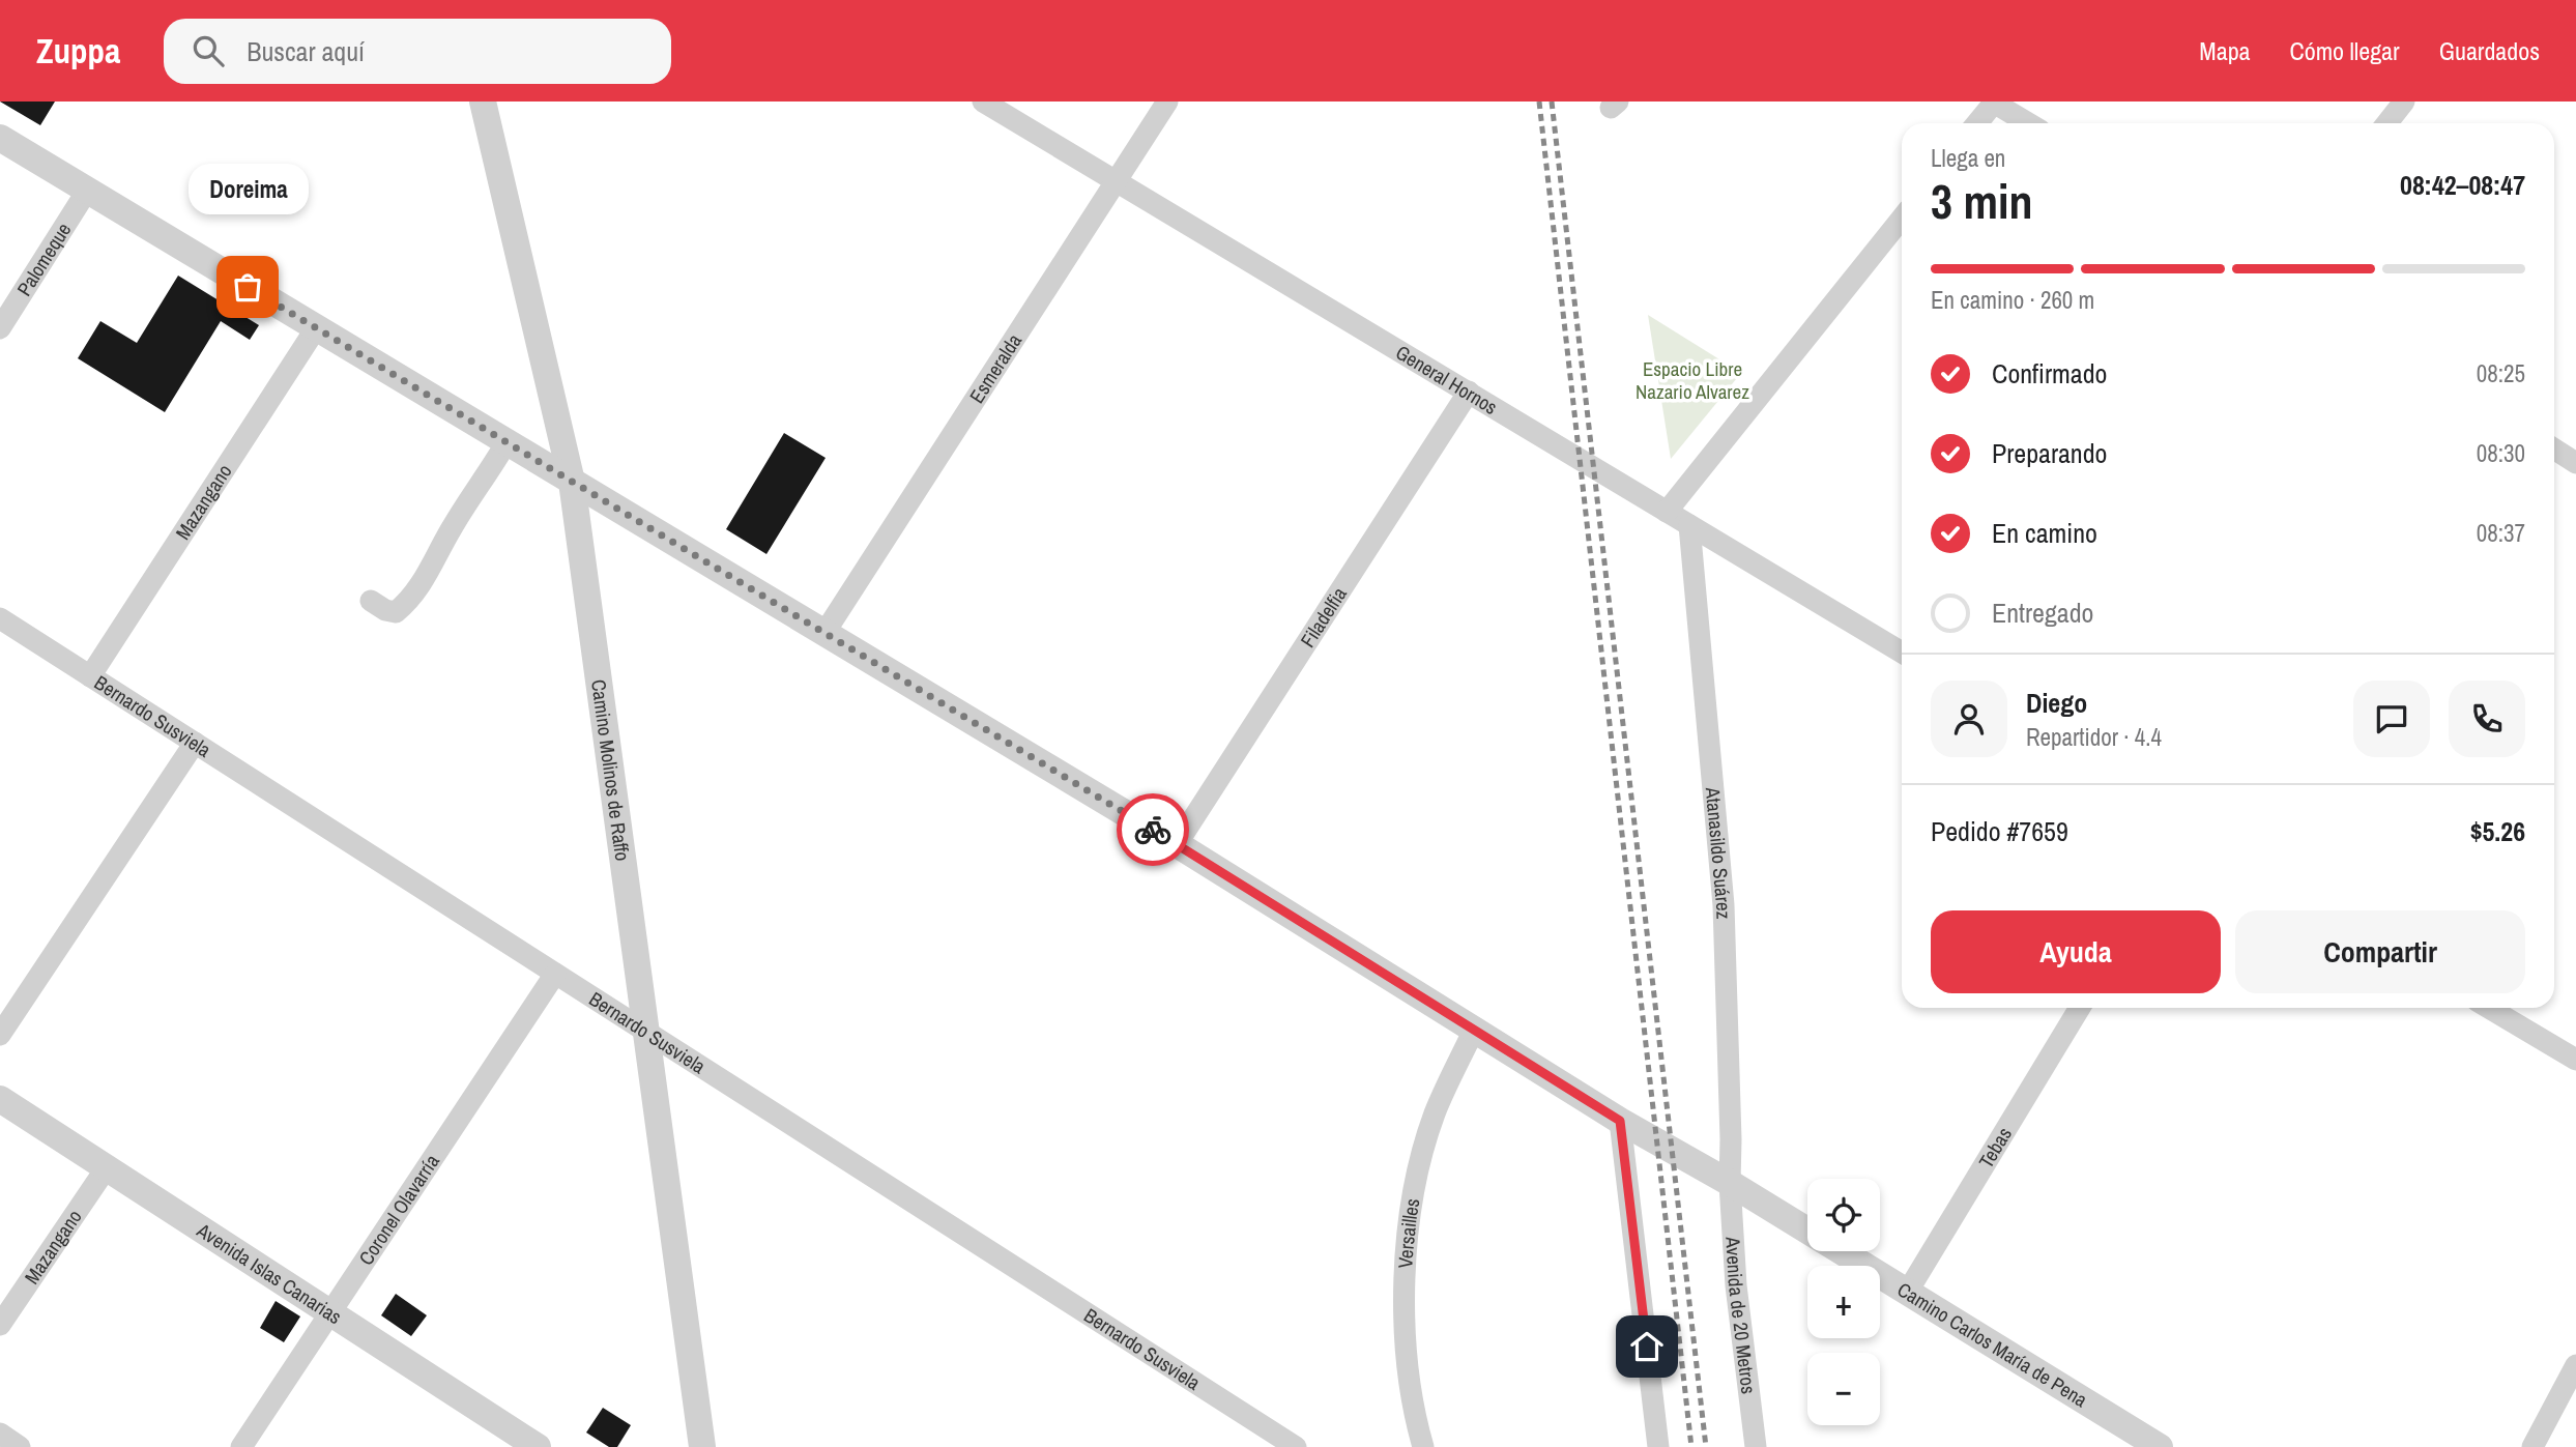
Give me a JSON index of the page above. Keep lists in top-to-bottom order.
{
  "streets": {
    "street": [
      "Palomeque",
      "Esmeralda",
      "General Hornos",
      "Mazangano",
      "Filadelfia",
      "Bernardo Susviela",
      "Camino Molinos de Raffo",
      "Atanasildo Suárez",
      "Tebas",
      "Coronel Olavarría",
      "Versailles",
      "Avenida Islas Canarias",
      "Avenida de 20 Metros",
      "Camino Carlos María de Pena"
    ]
  },
  "crossings": [
    ["Palomeque", "Camino Carlos María de Pena"],
    ["Esmeralda", "General Hornos"],
    ["Esmeralda", "Camino Carlos María de Pena"],
    ["General Hornos", "Filadelfia"],
    ["General Hornos", "Atanasildo Suárez"],
    ["Mazangano", "Bernardo Susviela"],
    ["Mazangano", "Avenida Islas Canarias"],
    ["Mazangano", "Camino Carlos María de Pena"],
    ["Filadelfia", "Camino Carlos María de Pena"],
    ["Bernardo Susviela", "Camino Molinos de Raffo"],
    ["Bernardo Susviela", "Coronel Olavarría"],
    ["Camino Molinos de Raffo", "Camino Carlos María de Pena"],
    ["Atanasildo Suárez", "Avenida de 20 Metros"],
    ["Atanasildo Suárez", "Camino Carlos María de Pena"],
    ["Tebas", "Camino Carlos María de Pena"],
    ["Coronel Olavarría", "Avenida Islas Canarias"],
    ["Versailles", "Camino Carlos María de Pena"],
    ["Avenida de 20 Metros", "Camino Carlos María de Pena"]
  ],
  "parks": ["Espacio Libre Nazario Alvarez"],
  "places": ["Doreima"],
  "page": {
    "header": "Zuppa",
    "search": "Buscar aquí",
    "nav": ["Mapa", "Cómo llegar", "Guardados"],
    "heading": ["3 min", "Llega en", "08:42–08:47"],
    "panel": [
      "Diego",
      "Repartidor · 4.4",
      "Pedido #7659",
      "$5.26"
    ],
    "bubble": "Doreima",
    "bar": "En camino · 260 m",
    "list": [
      ["Confirmado", "08:25"],
      ["Preparando", "08:30"],
      ["En camino", "08:37"],
      "Entregado"
    ],
    "buttons": ["Ayuda", "Compartir"],
    "map_buttons": ["+", "−"]
  }
}
